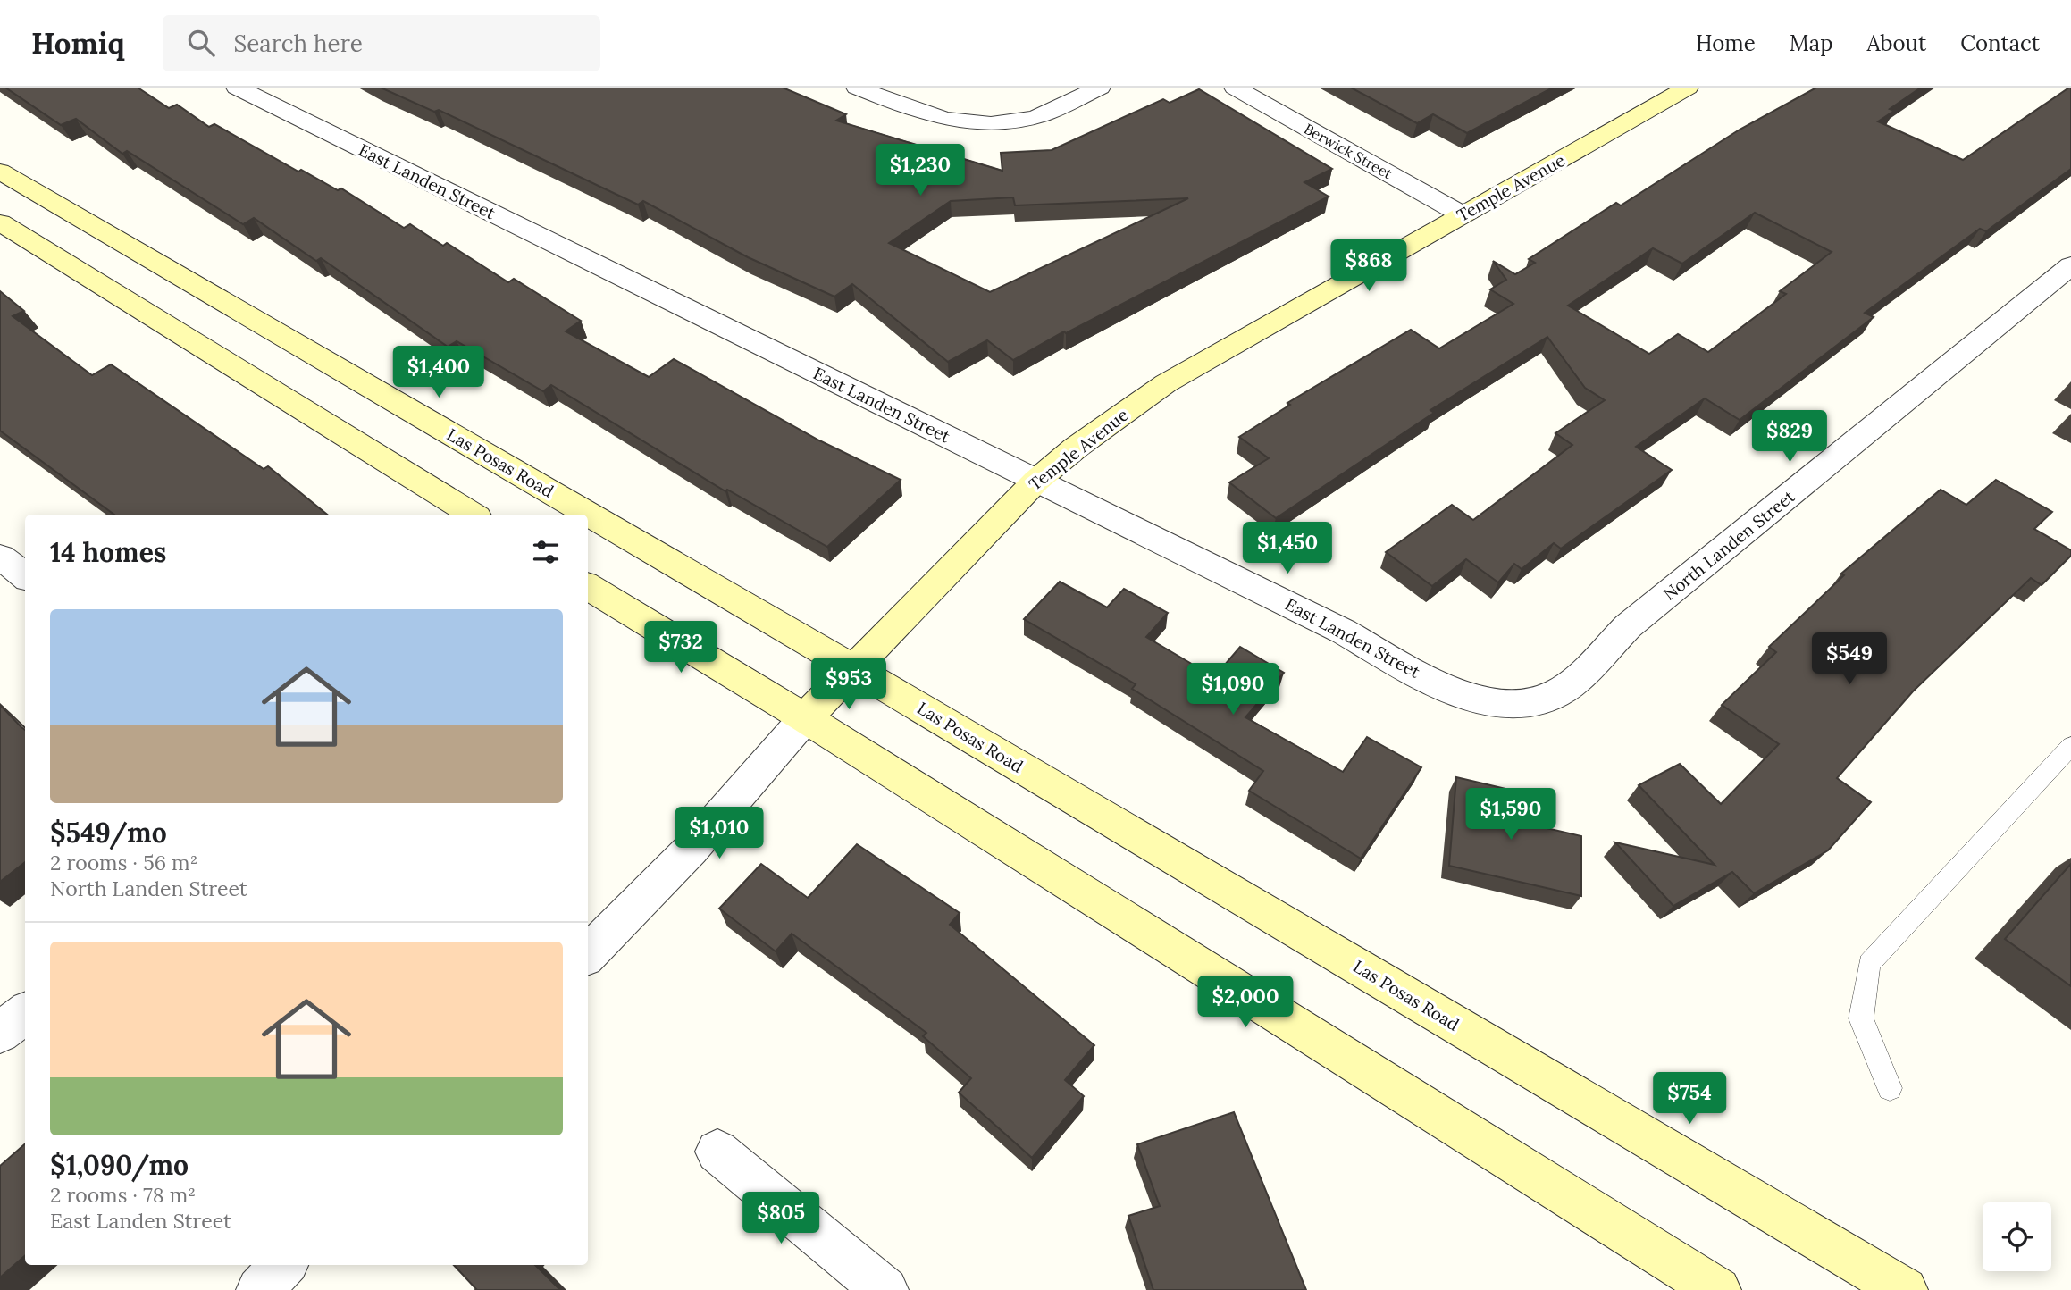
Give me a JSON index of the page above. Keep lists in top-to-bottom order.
{
  "streets": {
    "main road": ["Temple Avenue", "Las Posas Road"],
    "street": ["Berwick Street", "East Landen Street", "North Landen Street"]
  },
  "crossings": [
    ["Berwick Street", "Temple Avenue"],
    ["East Landen Street", "Temple Avenue"],
    ["East Landen Street", "North Landen Street"],
    ["Temple Avenue", "Las Posas Road"]
  ],
  "page": {
    "header": "Homiq",
    "search": "Search here",
    "nav": [
      "Home",
      "Map",
      "About",
      "Contact"
    ],
    "price": [
      "$1,230",
      "$868",
      "$1,400",
      "$829",
      "$1,450",
      "$732",
      "$549",
      "$953",
      "$1,090",
      "$1,590",
      "$1,010",
      "$2,000",
      "$754",
      "$805"
    ],
    "heading": "14 homes",
    "list": [
      {
        "name": "$549/mo",
        "note": "2 rooms · 56 m² · North Landen Street"
      },
      {
        "name": "$1,090/mo",
        "note": "2 rooms · 78 m² · East Landen Street"
      }
    ]
  }
}
